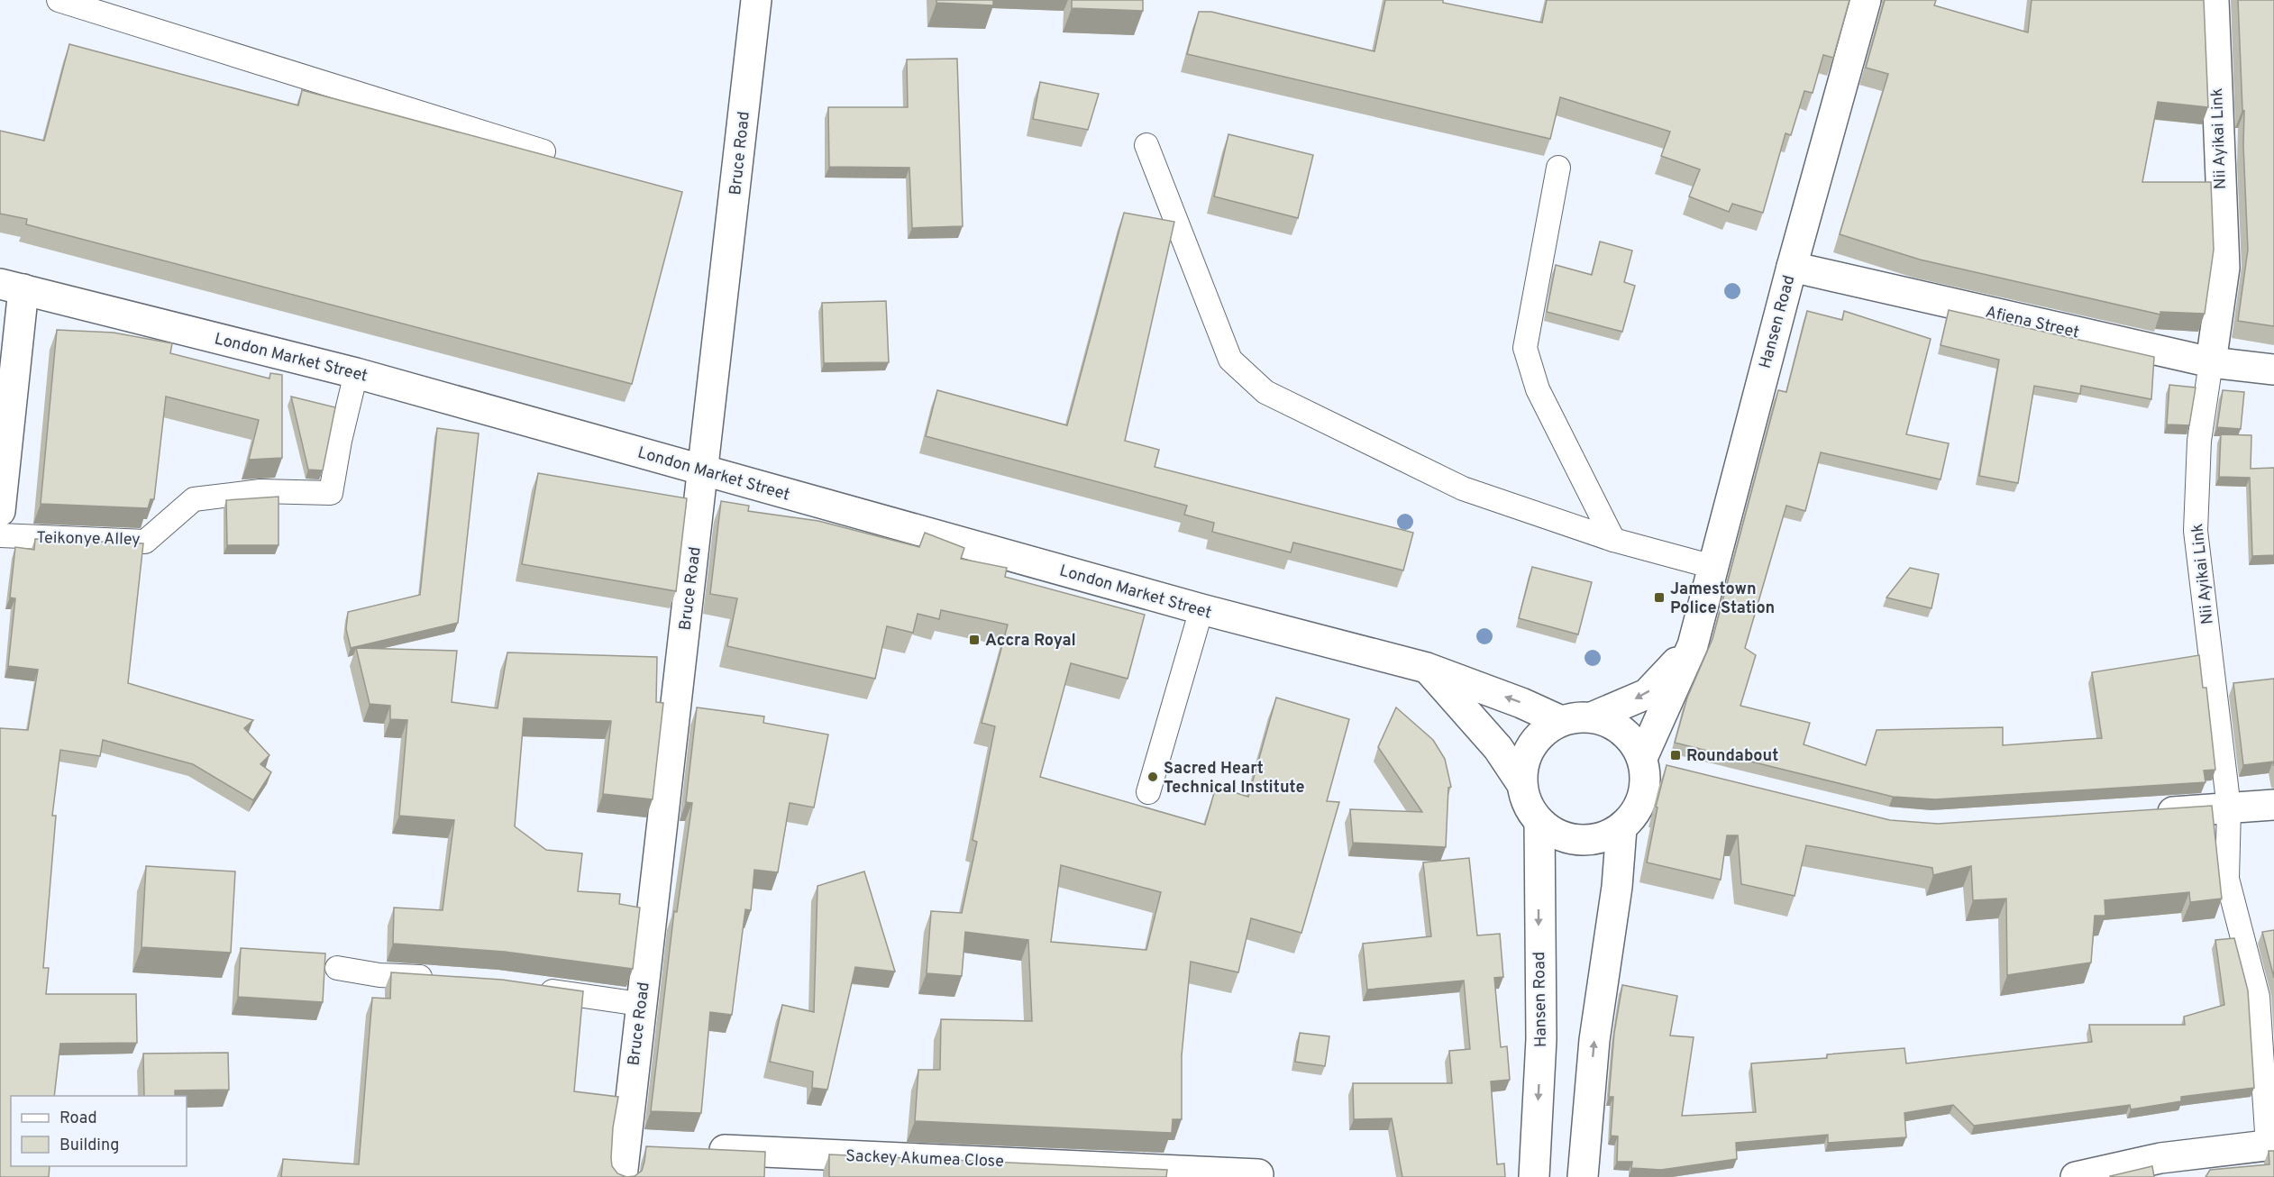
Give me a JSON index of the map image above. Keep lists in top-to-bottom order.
{
  "streets": {
    "street": [
      "Nii Ayikai Link",
      "Bruce Road",
      "Hansen Road",
      "Afiena Street",
      "London Market Street",
      "Sackey Akumea Close"
    ],
    "lane": ["Teikonye Alley"]
  },
  "crossings": [
    ["Nii Ayikai Link", "Afiena Street"],
    ["Bruce Road", "London Market Street"],
    ["Hansen Road", "Afiena Street"],
    ["Hansen Road", "London Market Street"],
    ["London Market Street", "Teikonye Alley"]
  ],
  "places": {
    "transit": ["Jamestown Police Station", "Accra Royal", "Roundabout"],
    "other": ["Sacred Heart Technical Institute"]
  },
  "legend": ["Road", "Building"]
}
